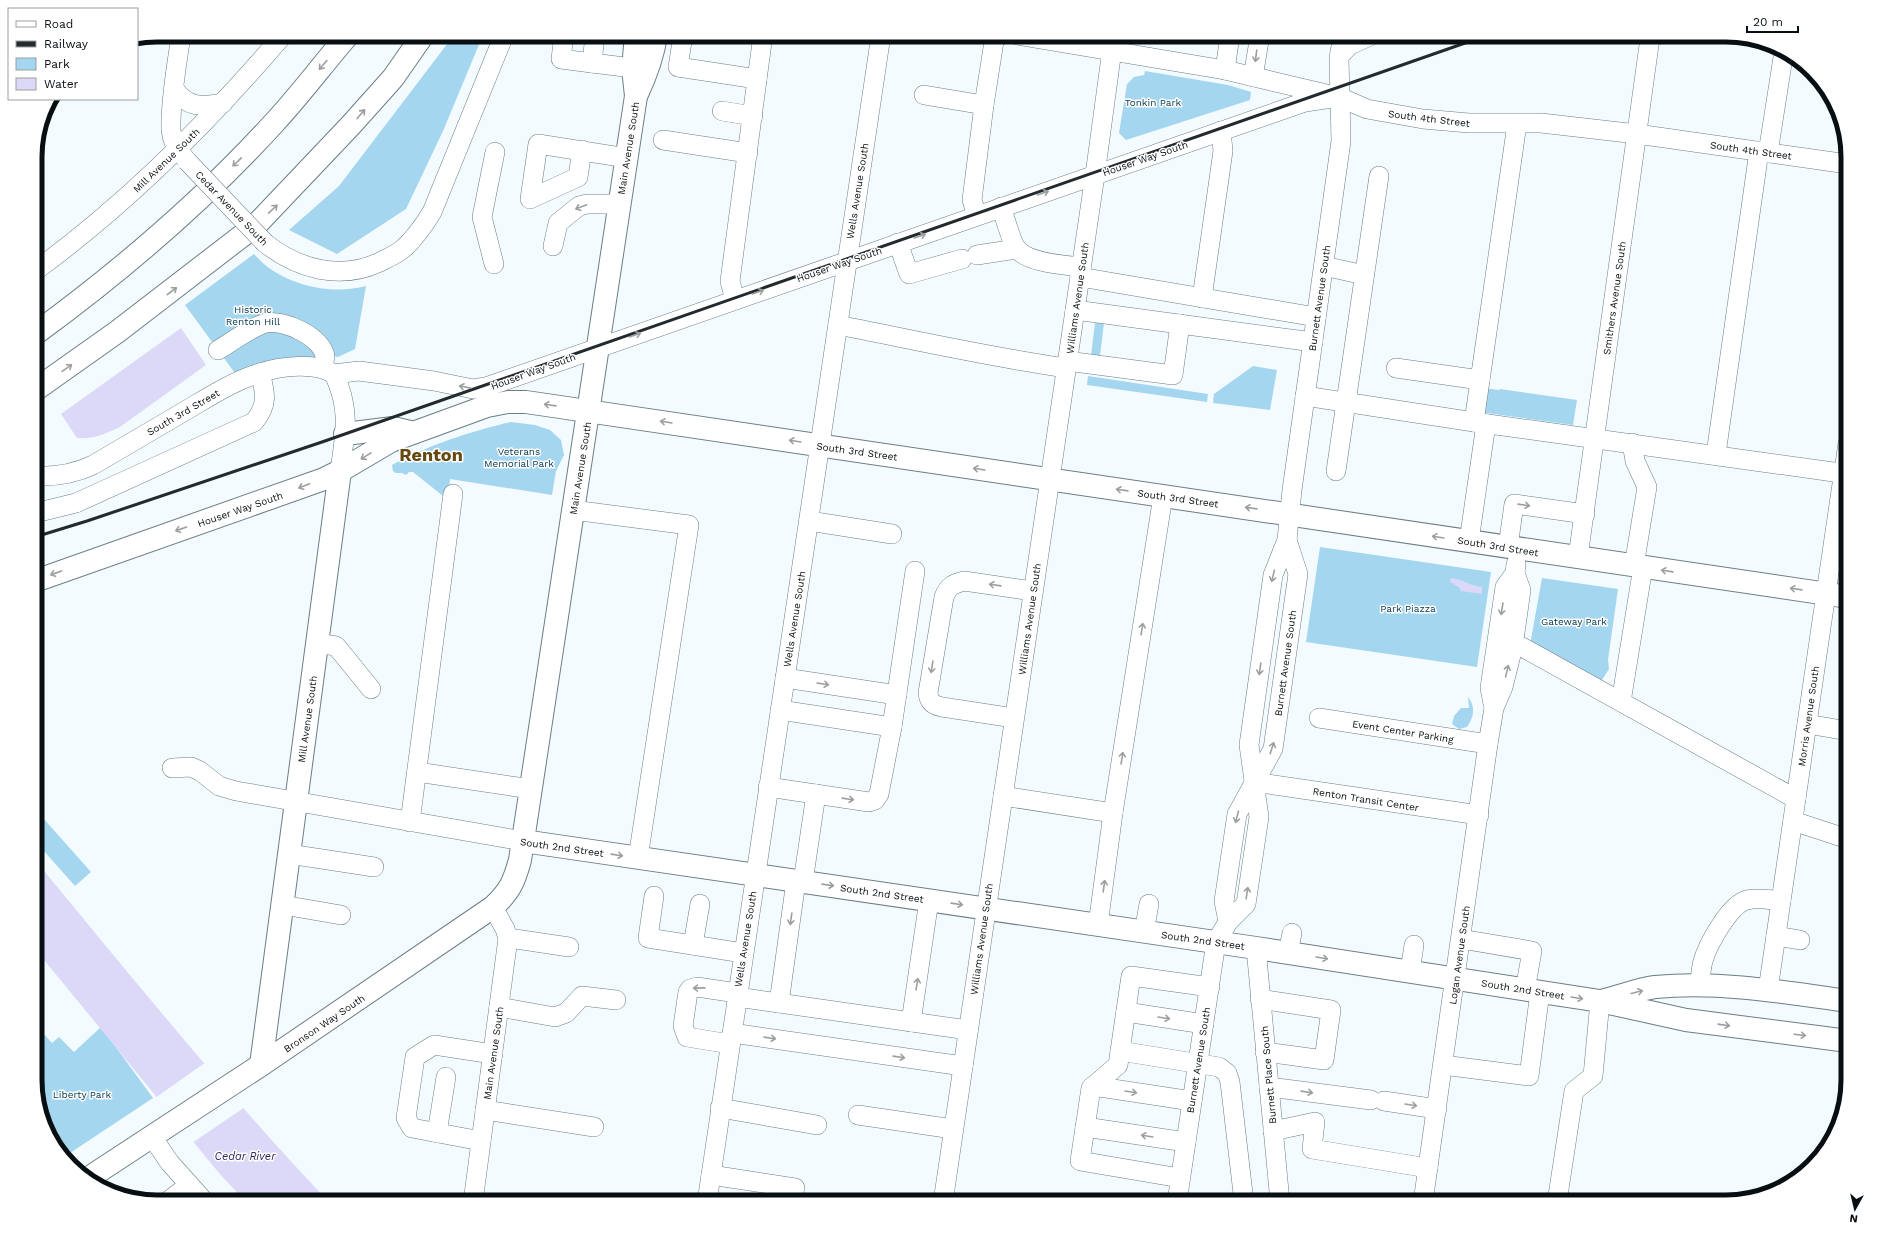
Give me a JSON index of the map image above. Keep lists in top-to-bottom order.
{
  "streets": {
    "main road": [
      "Main Avenue South",
      "Houser Way South",
      "Mill Avenue South",
      "South 3rd Street",
      "South 2nd Street",
      "Bronson Way South"
    ],
    "street": [
      "South 4th Street",
      "Wells Avenue South",
      "Cedar Avenue South",
      "Williams Avenue South",
      "Burnett Avenue South",
      "Smithers Avenue South",
      "Morris Avenue South",
      "Event Center Parking",
      "Renton Transit Center",
      "Logan Avenue South",
      "Burnett Place South"
    ]
  },
  "crossings": [
    ["South 4th Street", "Houser Way South"],
    ["South 4th Street", "Williams Avenue South"],
    ["South 4th Street", "Burnett Avenue South"],
    ["South 4th Street", "Smithers Avenue South"],
    ["Main Avenue South", "Houser Way South"],
    ["Main Avenue South", "South 3rd Street"],
    ["Main Avenue South", "South 2nd Street"],
    ["Main Avenue South", "Bronson Way South"],
    ["Houser Way South", "Mill Avenue South"],
    ["Houser Way South", "Wells Avenue South"],
    ["Houser Way South", "Williams Avenue South"],
    ["Houser Way South", "Burnett Avenue South"],
    ["Houser Way South", "South 3rd Street"],
    ["Mill Avenue South", "Cedar Avenue South"],
    ["Mill Avenue South", "South 3rd Street"],
    ["Mill Avenue South", "South 2nd Street"],
    ["Mill Avenue South", "Bronson Way South"],
    ["Wells Avenue South", "South 3rd Street"],
    ["Wells Avenue South", "South 2nd Street"],
    ["Williams Avenue South", "South 3rd Street"],
    ["Williams Avenue South", "South 2nd Street"],
    ["Burnett Avenue South", "South 3rd Street"],
    ["Burnett Avenue South", "Renton Transit Center"],
    ["Burnett Avenue South", "South 2nd Street"],
    ["Smithers Avenue South", "South 3rd Street"],
    ["Smithers Avenue South", "Logan Avenue South"],
    ["South 3rd Street", "Morris Avenue South"],
    ["South 3rd Street", "Logan Avenue South"],
    ["Morris Avenue South", "South 2nd Street"],
    ["Event Center Parking", "Logan Avenue South"],
    ["Renton Transit Center", "Logan Avenue South"],
    ["South 2nd Street", "Logan Avenue South"],
    ["South 2nd Street", "Bronson Way South"],
    ["South 2nd Street", "Burnett Place South"]
  ],
  "one_way": ["South 3rd Street", "South 2nd Street"],
  "districts": ["Renton"],
  "water": ["Cedar River"],
  "parks": [
    "Tonkin Park",
    "Historic Renton Hill",
    "Veterans Memorial Park",
    "Park Piazza",
    "Gateway Park",
    "Liberty Park"
  ],
  "legend": [
    "Road",
    "Railway",
    "Park",
    "Water"
  ],
  "scale_bar": "20 m",
  "north": "bottom"
}
